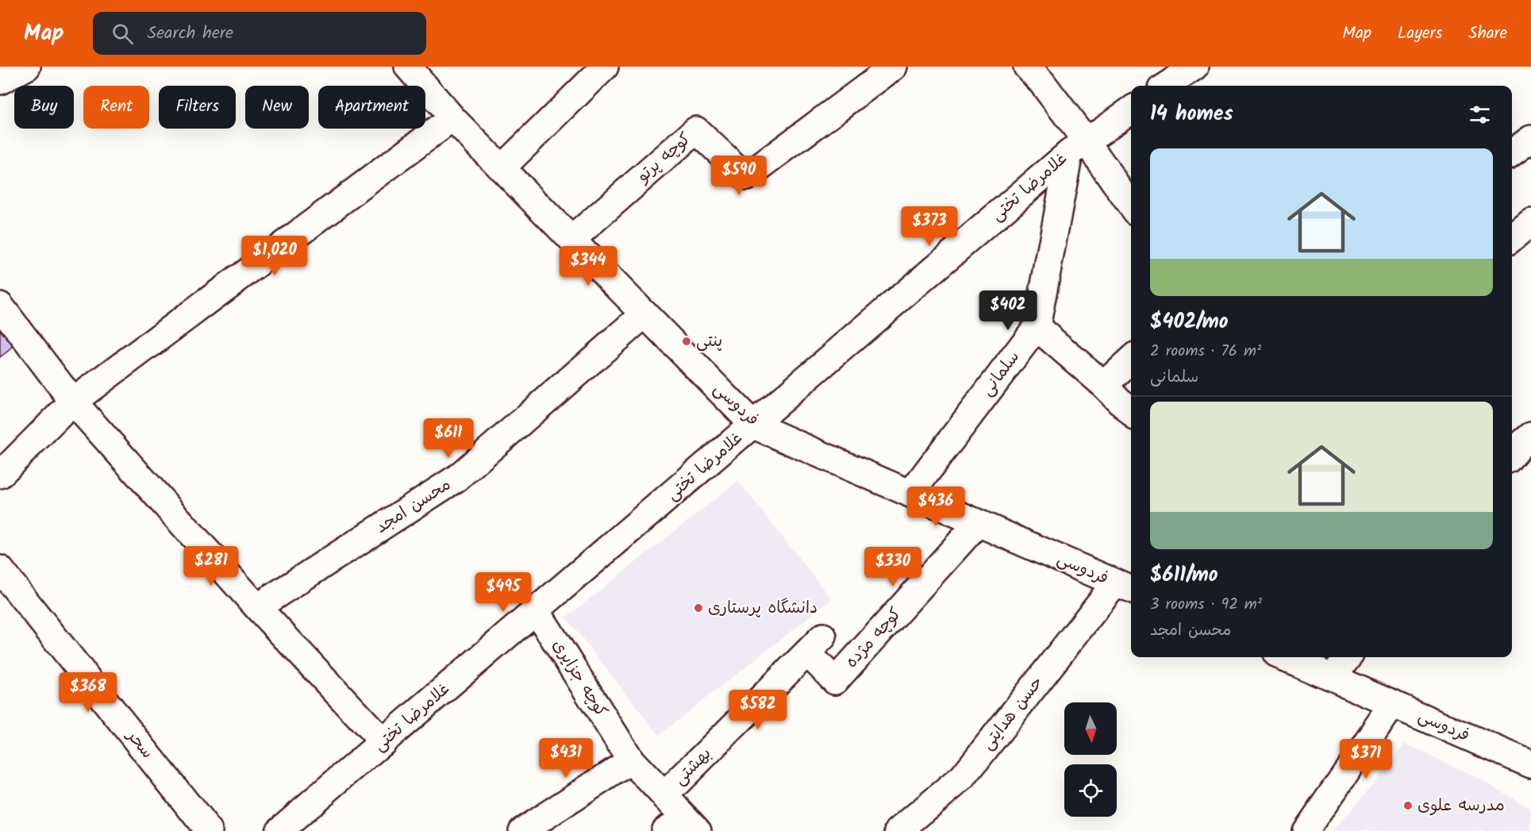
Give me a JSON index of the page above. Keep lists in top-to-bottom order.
{
  "streets": {
    "street": [
      "کوچه پرتو",
      "غلامرضا تختی",
      "سلمانی",
      "فردوسی",
      "محسن امجد",
      "کوچه مژده",
      "کوچه جزایری",
      "حسن هدایتی",
      "سحر",
      "بهشتی"
    ]
  },
  "crossings": [
    ["کوچه پرتو", "فردوسی"],
    ["غلامرضا تختی", "سلمانی"],
    ["غلامرضا تختی", "فردوسی"],
    ["غلامرضا تختی", "کوچه جزایری"],
    ["سلمانی", "فردوسی"],
    ["فردوسی", "محسن امجد"],
    ["فردوسی", "کوچه مژده"],
    ["فردوسی", "حسن هدایتی"],
    ["کوچه مژده", "بهشتی"],
    ["کوچه جزایری", "بهشتی"]
  ],
  "places": ["پنتی", "دانشگاه پرستاری", "مدرسه علوی"],
  "north": "bottom",
  "page": {
    "header": "Map",
    "search": "Search here",
    "nav": ["Map", "Layers", "Share"],
    "chip": [
      "Buy",
      "Rent",
      "Filters",
      "New",
      "Apartment"
    ],
    "heading": "14 homes",
    "list": [
      {
        "name": "$402/mo",
        "note": "2 rooms · 76 m² · سلمانی"
      },
      {
        "name": "$611/mo",
        "note": "3 rooms · 92 m² · محسن امجد"
      }
    ],
    "price": [
      "$590",
      "$373",
      "$1,020",
      "$344",
      "$402",
      "$611",
      "$436",
      "$281",
      "$330",
      "$495",
      "$368",
      "$582",
      "$431",
      "$371"
    ]
  }
}
